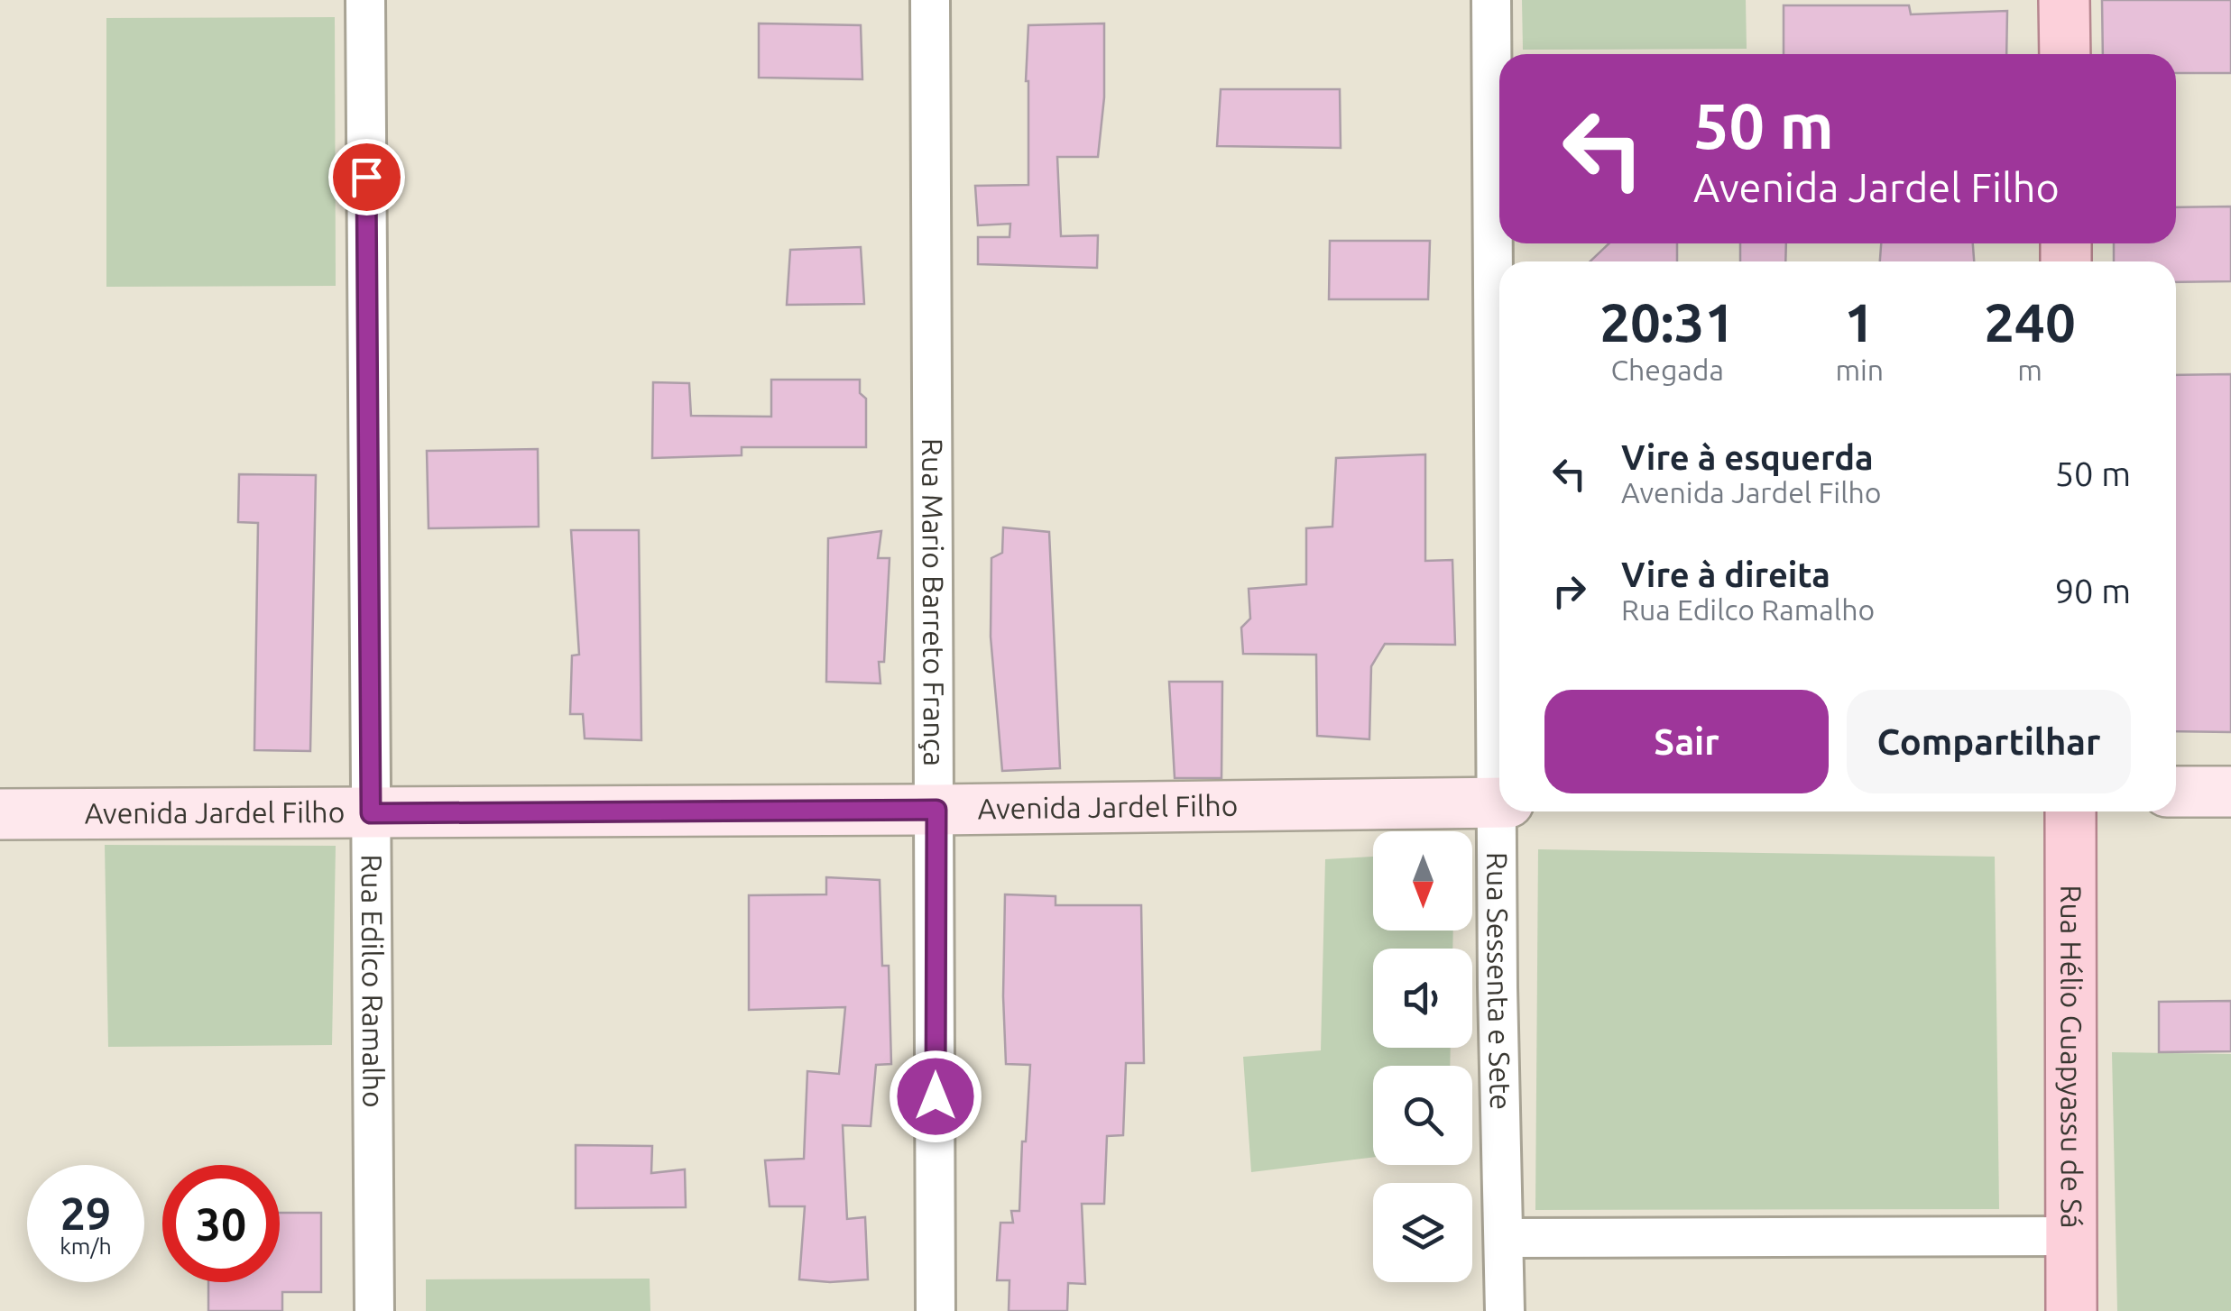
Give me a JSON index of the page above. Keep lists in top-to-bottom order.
{
  "streets": {
    "main road": ["Avenida Jardel Filho", "Rua Hélio Guapyassu de Sá"],
    "street": ["Rua Mario Barreto França", "Rua Edilco Ramalho", "Rua Sessenta e Sete"]
  },
  "crossings": [
    ["Rua Mario Barreto França", "Avenida Jardel Filho"],
    ["Avenida Jardel Filho", "Rua Edilco Ramalho"]
  ],
  "north": "bottom",
  "page": {
    "turn": ["50 m", "Avenida Jardel Filho"],
    "eta": [
      "20:31",
      "Chegada",
      "1",
      "min",
      "240",
      "m"
    ],
    "list": [
      {
        "name": "Vire à esquerda",
        "note": "Avenida Jardel Filho",
        "value": "50 m"
      },
      {
        "name": "Vire à direita",
        "note": "Rua Edilco Ramalho",
        "value": "90 m"
      }
    ],
    "buttons": ["Sair", "Compartilhar"],
    "speed": "29 km/h",
    "limit": "30"
  }
}
